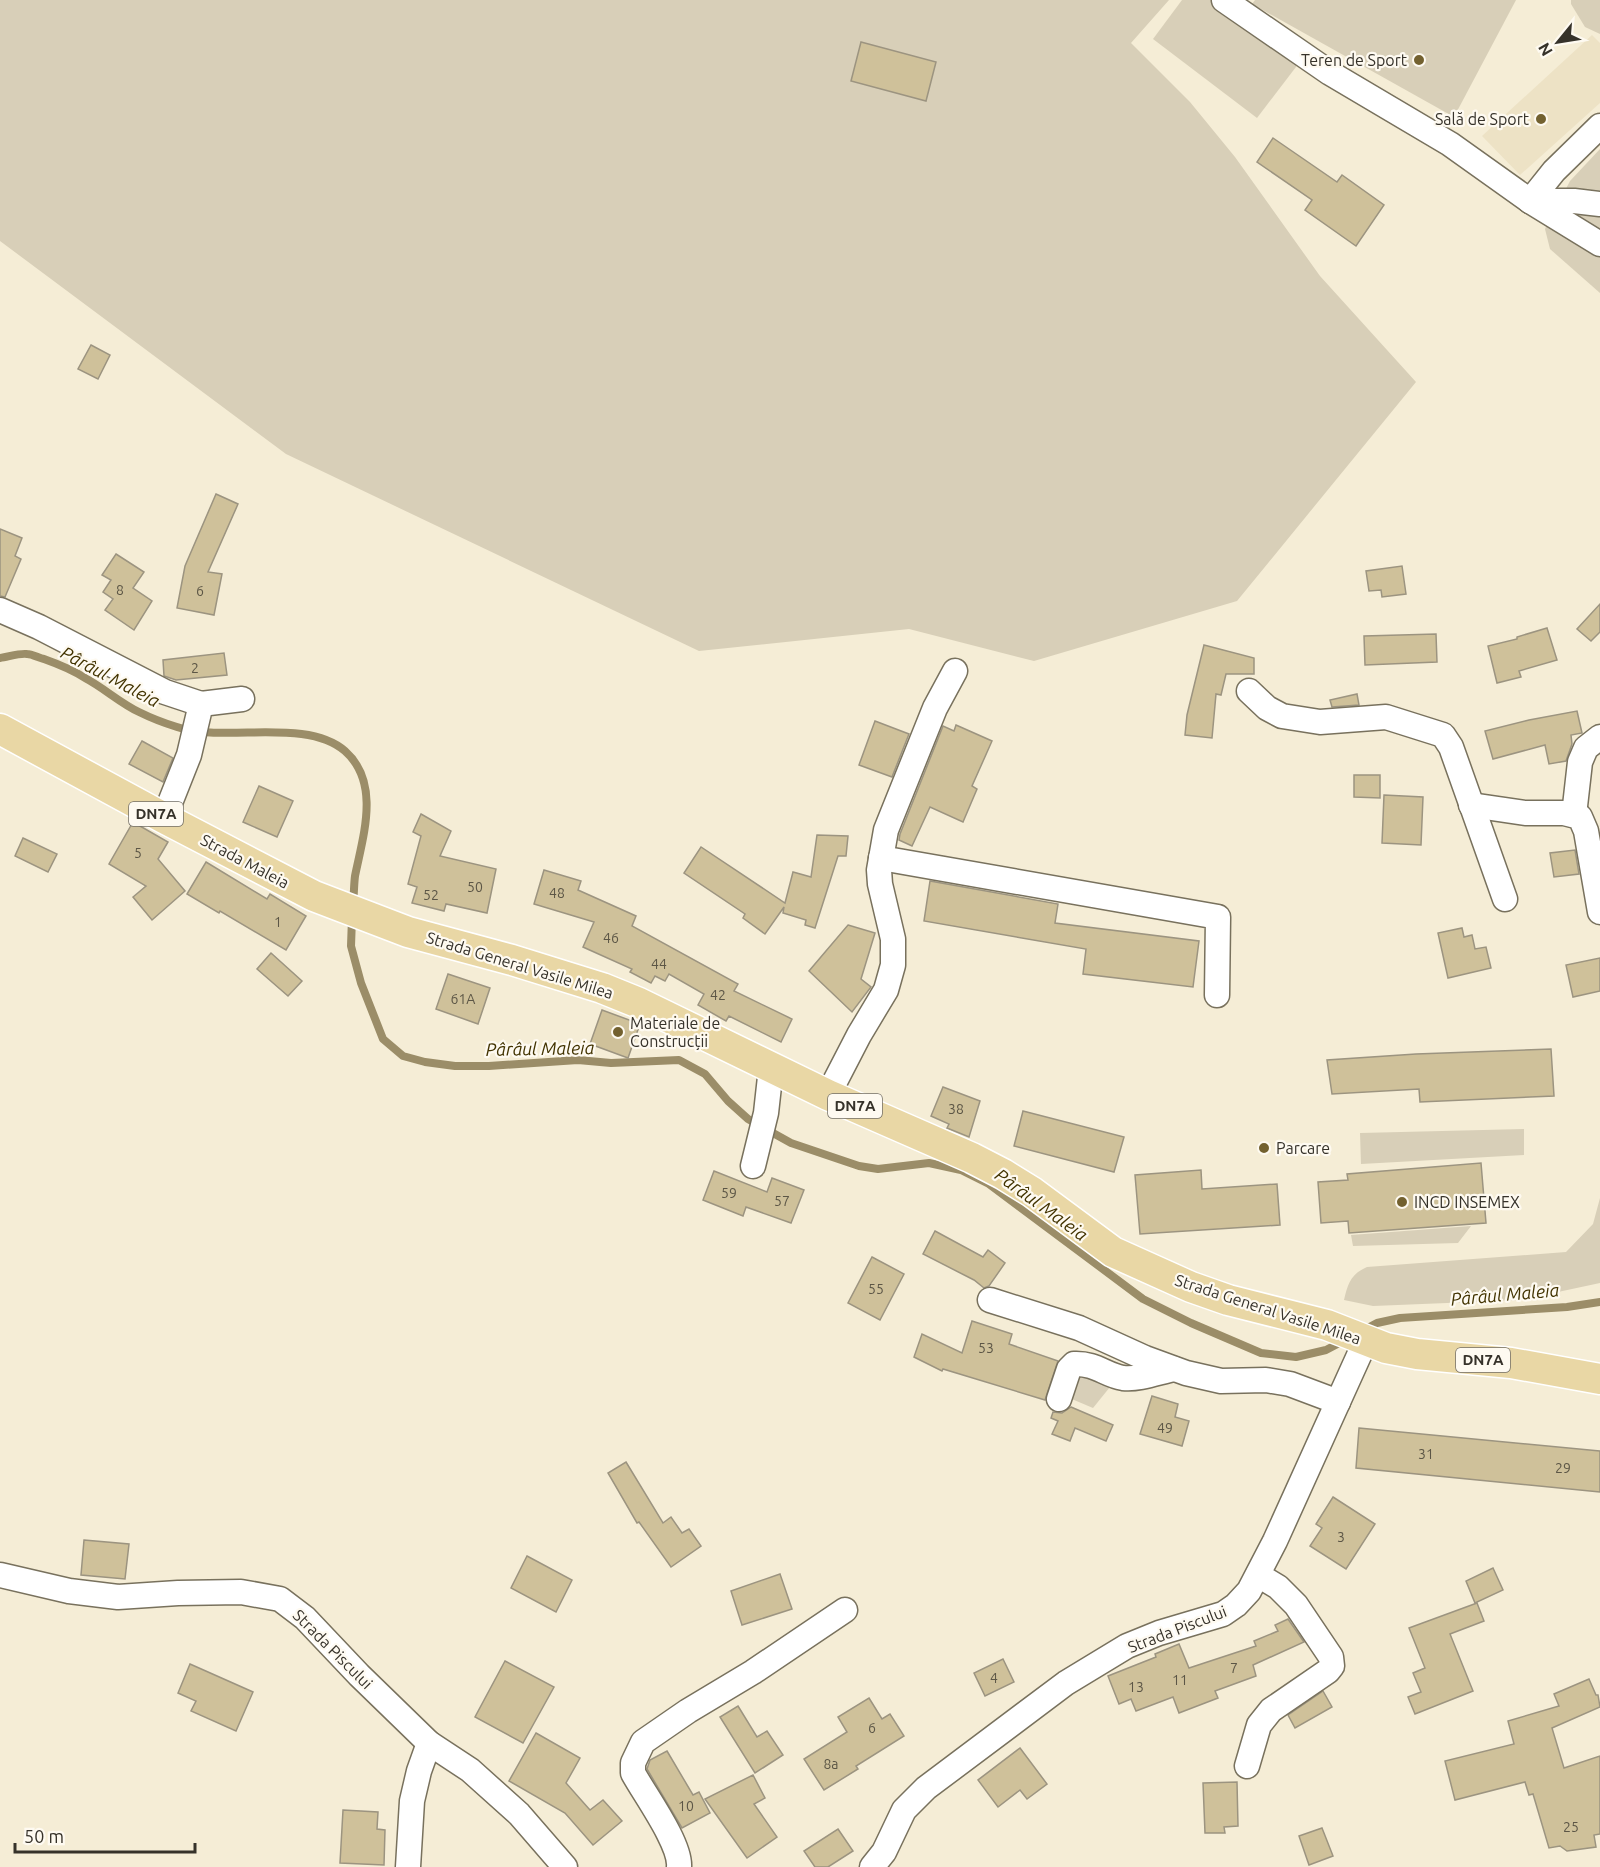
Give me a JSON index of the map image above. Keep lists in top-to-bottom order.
{
  "streets": {
    "main road": ["DN7A", "Strada Maleia", "Strada General Vasile Milea"],
    "street": ["Strada Piscului"]
  },
  "crossings": [
    ["Strada Maleia", "Strada General Vasile Milea"],
    ["Strada General Vasile Milea", "Strada Piscului"]
  ],
  "water": ["Pârâul Maleia"],
  "places": [
    "Teren de Sport",
    "Sală de Sport",
    "Materiale de Construcții",
    "Parcare",
    "INCD INSEMEX"
  ],
  "house_numbers": [
    "8",
    "6",
    "2",
    "5",
    "50",
    "48",
    "52",
    "1",
    "46",
    "44",
    "42",
    "61A",
    "38",
    "59",
    "57",
    "55",
    "53",
    "49",
    "31",
    "29",
    "3",
    "7",
    "4",
    "11",
    "13",
    "6",
    "8a",
    "10",
    "25"
  ],
  "scale_bar": "50 m",
  "north": "bottom left"
}
